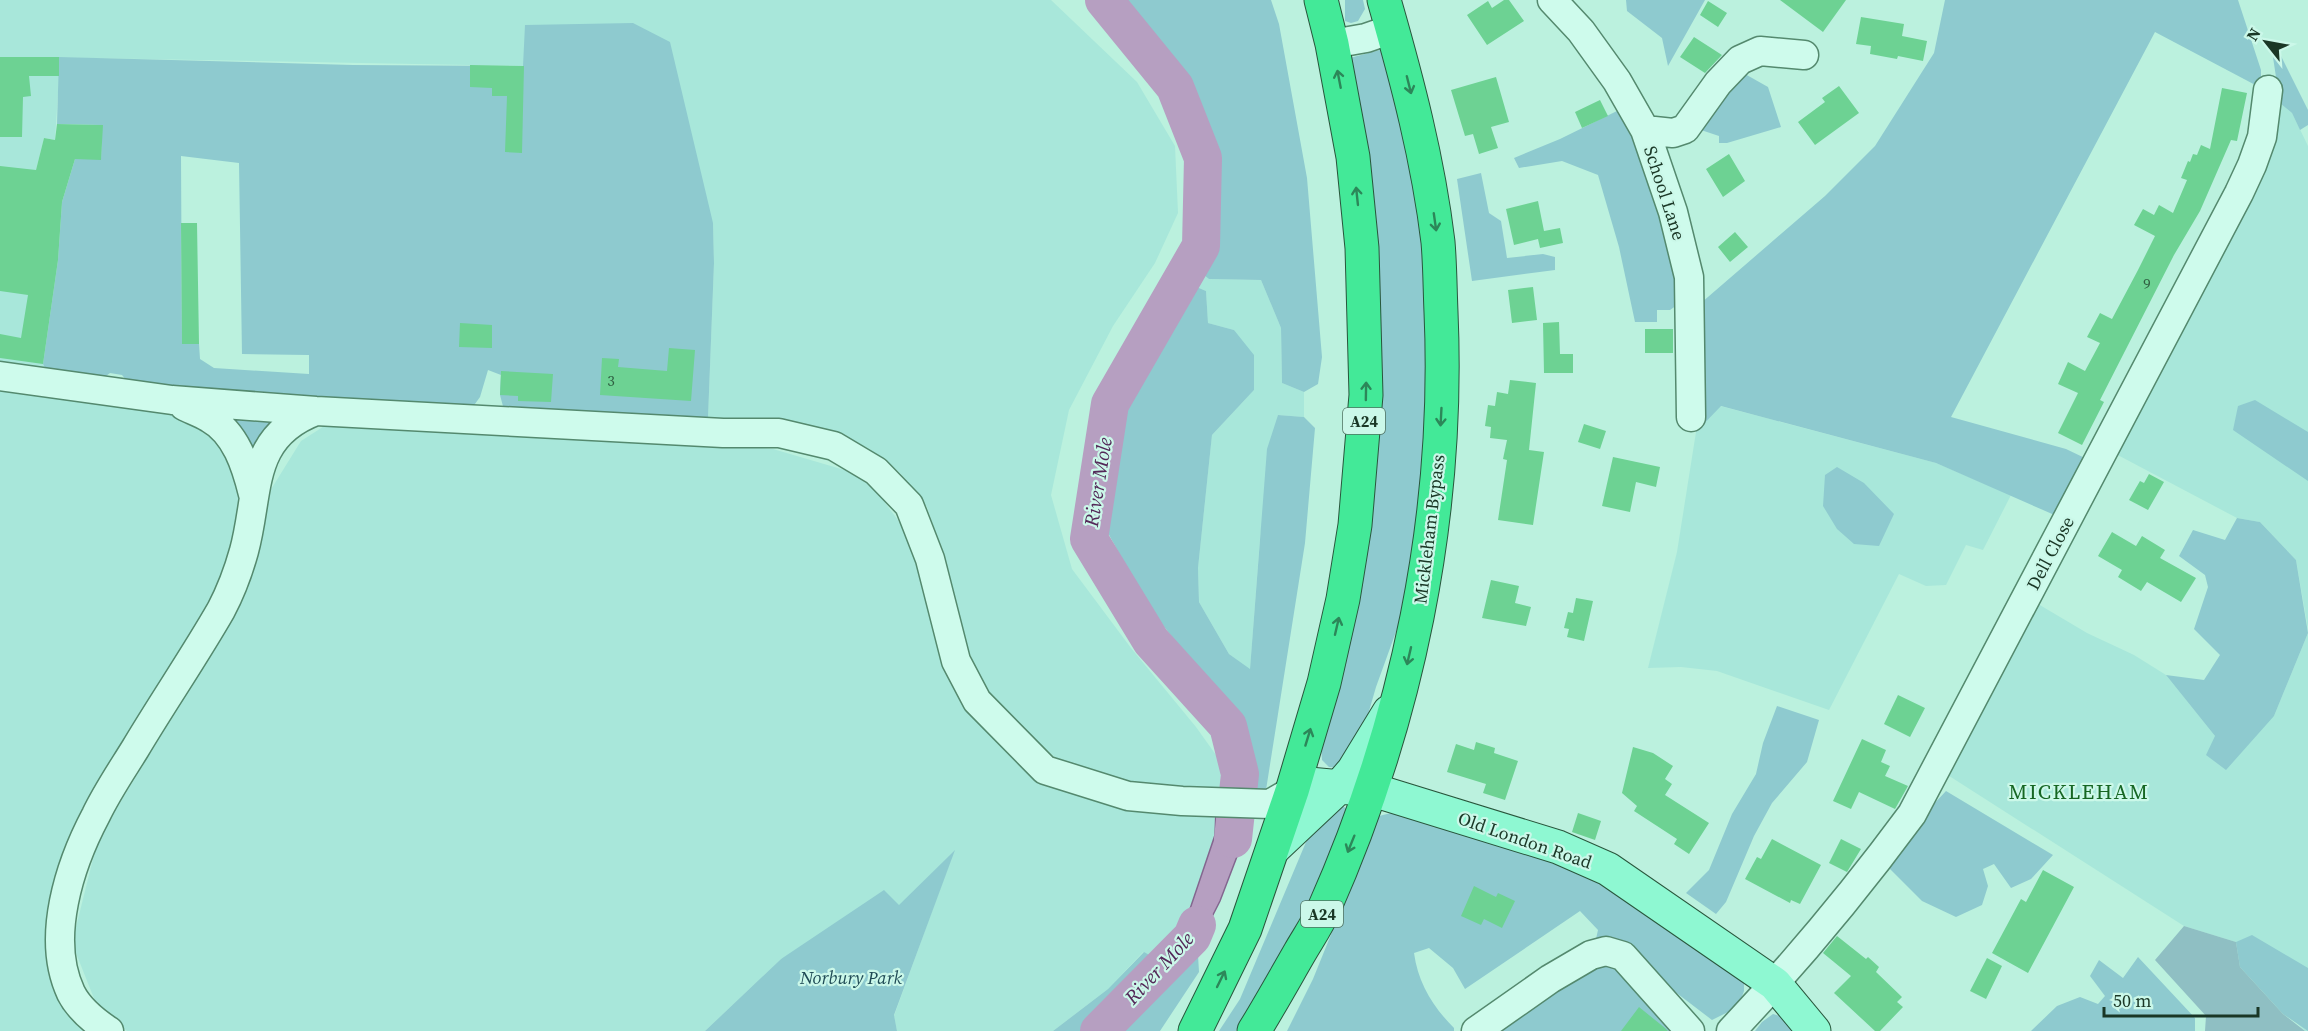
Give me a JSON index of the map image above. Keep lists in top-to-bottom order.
{
  "streets": {
    "highway": ["A24", "Mickleham Bypass"],
    "main road": ["Old London Road"],
    "street": ["School Lane", "Dell Close"]
  },
  "crossings": [
    ["A24", "Old London Road"],
    ["Mickleham Bypass", "Old London Road"],
    ["Dell Close", "Old London Road"]
  ],
  "districts": ["MICKLEHAM"],
  "water": ["River Mole"],
  "parks": ["Norbury Park"],
  "house_numbers": ["9", "3"],
  "scale_bar": "50 m",
  "north": "top left"
}
